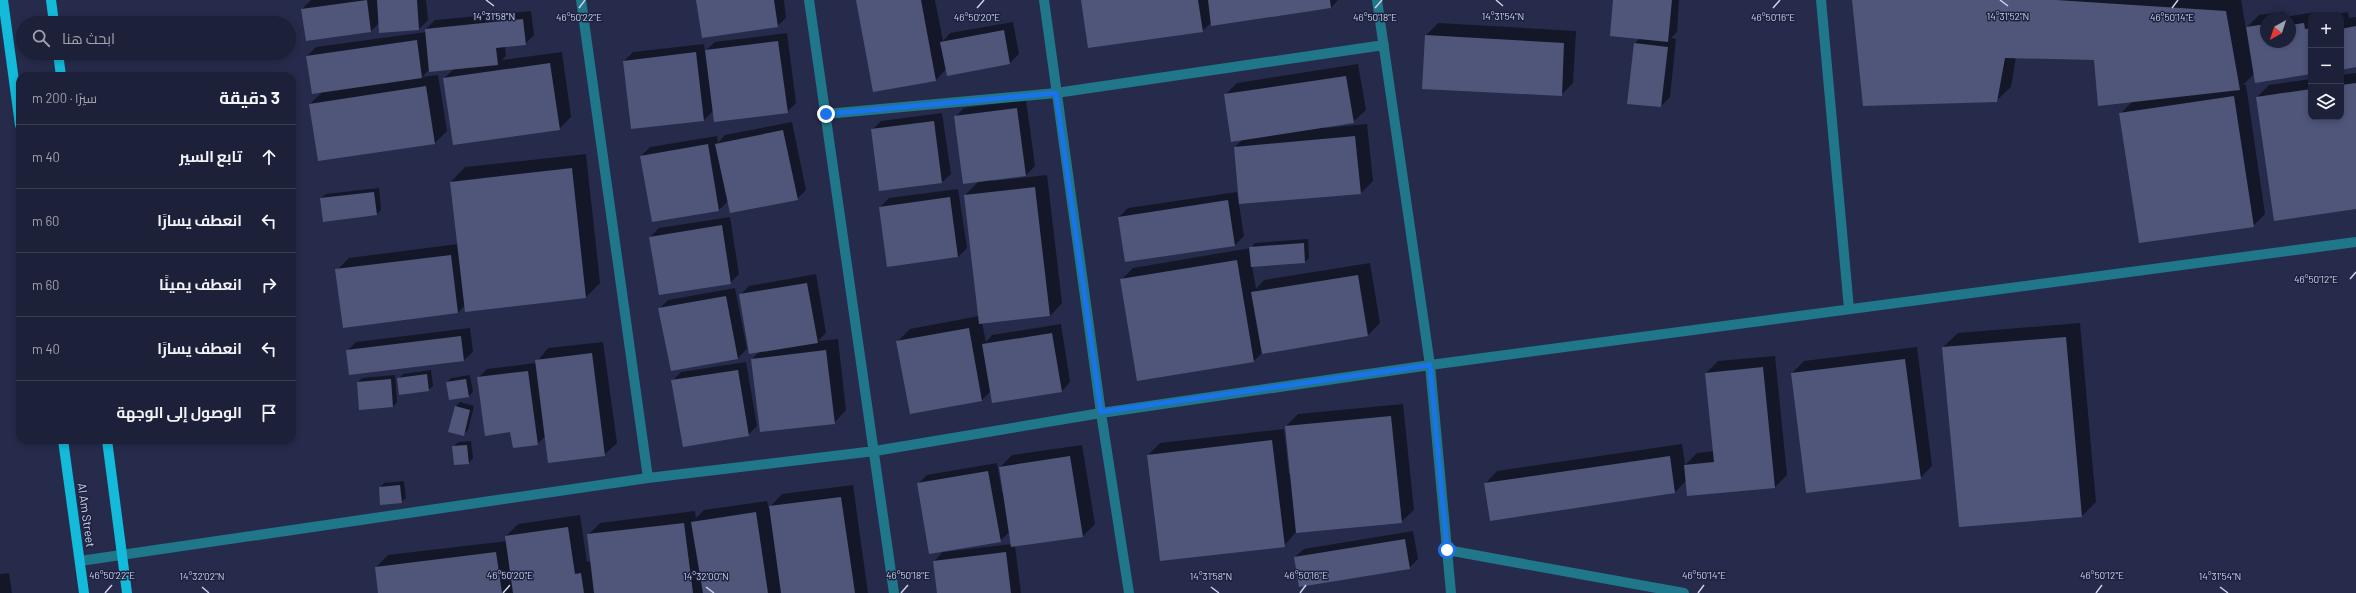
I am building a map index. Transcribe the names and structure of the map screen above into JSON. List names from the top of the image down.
{
  "streets": {
    "main road": ["Al Am Street"]
  },
  "north": "bottom left",
  "page": {
    "map_buttons": ["+", "−"],
    "search": "ابحث هنا",
    "heading": ["3 دقيقة", "سيرًا · 200 m"],
    "list": [
      ["تابع السير", "40 m"],
      ["انعطف يسارًا", "60 m"],
      ["انعطف يمينًا", "60 m"],
      ["انعطف يسارًا", "40 m"],
      "الوصول إلى الوجهة"
    ]
  },
  "coordinates": [
    "14°31'54\"N",
    "14°31'52\"N",
    "14°31'58\"N",
    "46°50'22\"E",
    "46°50'20\"E",
    "46°50'18\"E",
    "46°50'16\"E",
    "46°50'14\"E",
    "46°50'12\"E",
    "14°32'02\"N",
    "14°32'00\"N"
  ]
}
